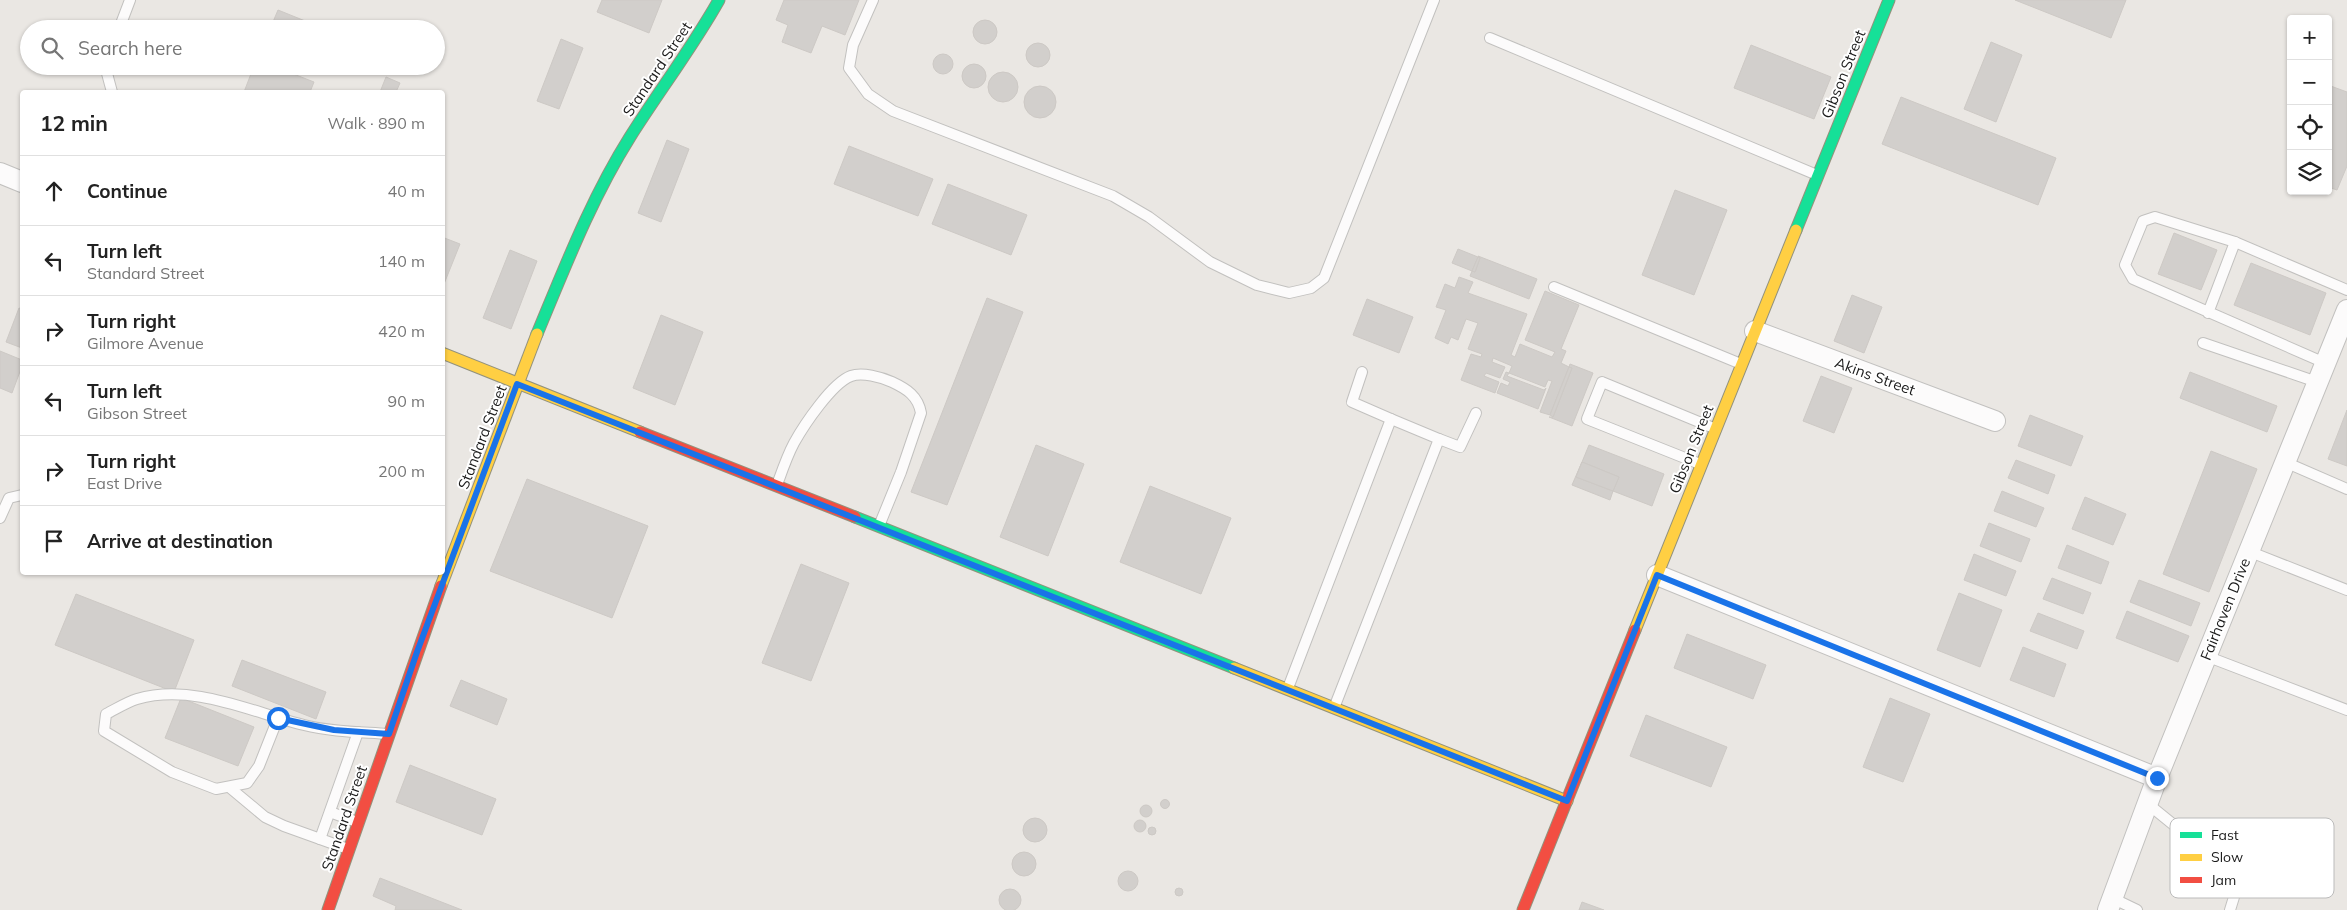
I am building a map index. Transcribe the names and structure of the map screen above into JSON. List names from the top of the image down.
{
  "streets": {
    "street": [
      "Standard Street",
      "Gibson Street",
      "Akins Street",
      "Fairhaven Drive"
    ]
  },
  "crossings": [
    ["Gibson Street", "Akins Street"]
  ],
  "legend": ["Fast", "Slow", "Jam"],
  "page": {
    "map_buttons": ["+", "−"],
    "search": "Search here",
    "heading": ["12 min", "Walk · 890 m"],
    "list": [
      ["Continue", "40 m"],
      ["Turn left", "Standard Street", "140 m"],
      ["Turn right", "Gilmore Avenue", "420 m"],
      ["Turn left", "Gibson Street", "90 m"],
      ["Turn right", "East Drive", "200 m"],
      "Arrive at destination"
    ]
  }
}
